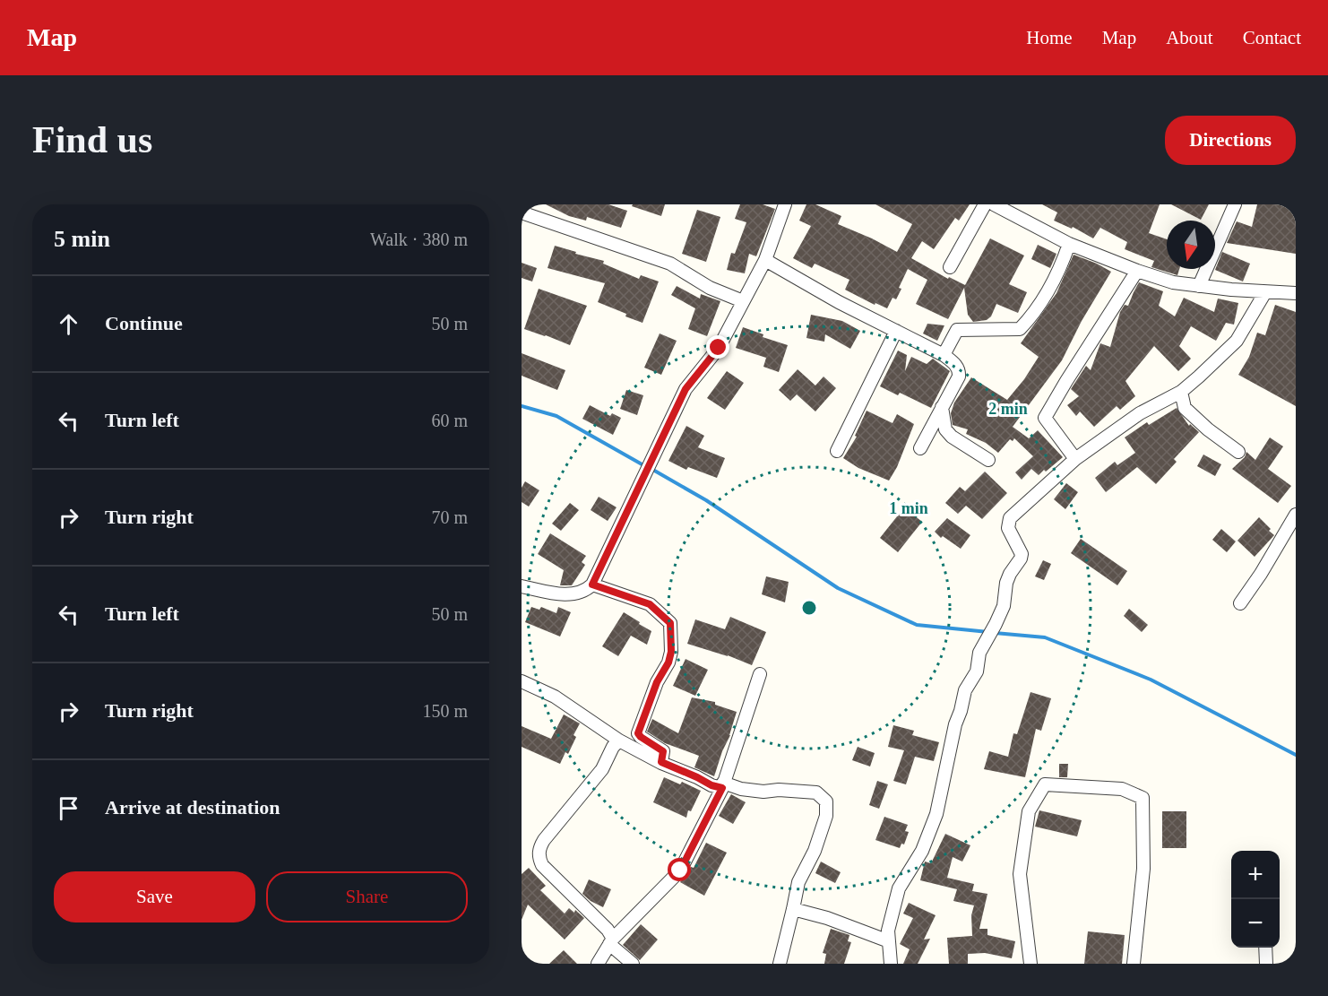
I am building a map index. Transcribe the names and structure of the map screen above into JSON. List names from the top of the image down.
{
  "north": "bottom",
  "page": {
    "header": "Map",
    "nav": [
      "Home",
      "Map",
      "About",
      "Contact"
    ],
    "buttons": [
      "Directions",
      ["Save", "Share"]
    ],
    "title": "Find us",
    "heading": ["5 min", "Walk · 380 m"],
    "list": [
      ["Continue", "50 m"],
      ["Turn left", "60 m"],
      ["Turn right", "70 m"],
      ["Turn left", "50 m"],
      ["Turn right", "150 m"],
      "Arrive at destination"
    ],
    "map_buttons": ["+", "−"]
  },
  "rings": ["2 min", "1 min"]
}
